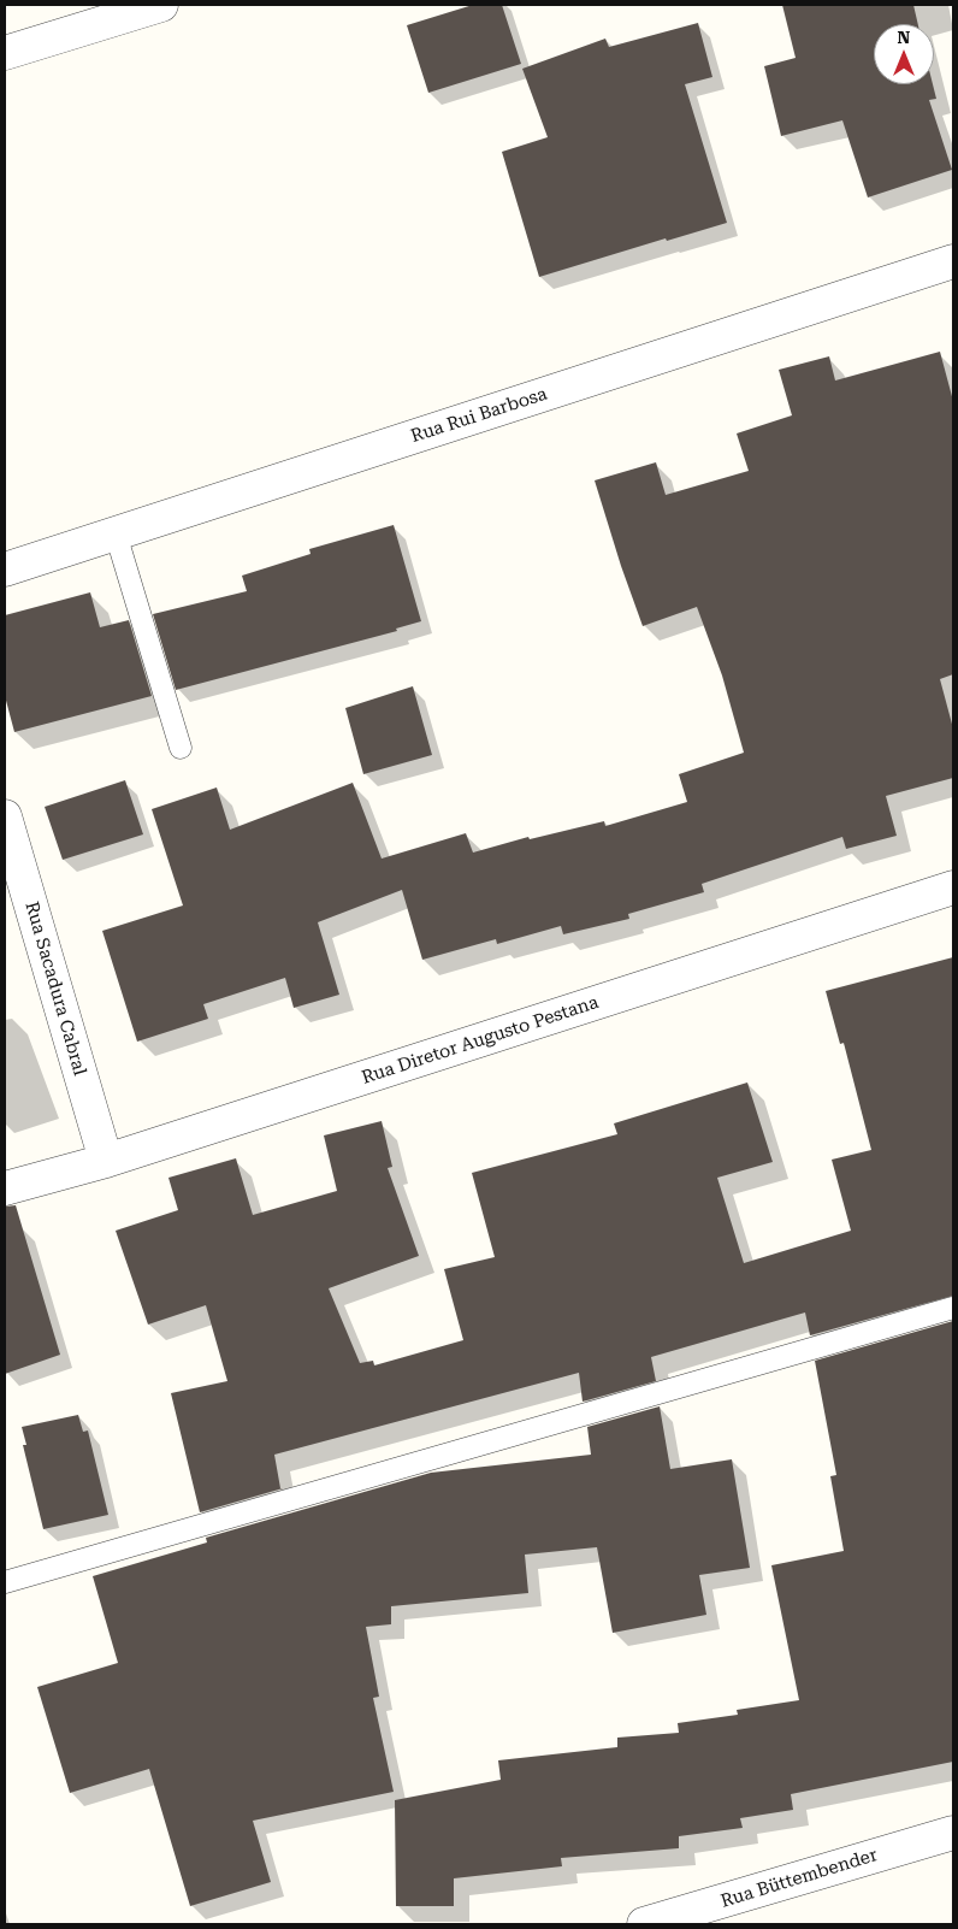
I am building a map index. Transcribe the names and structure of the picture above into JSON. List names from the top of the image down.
{
  "streets": {
    "street": [
      "Rua Rui Barbosa",
      "Rua Sacadura Cabral",
      "Rua Diretor Augusto Pestana",
      "Rua Büttembender"
    ]
  },
  "crossings": [
    ["Rua Sacadura Cabral", "Rua Diretor Augusto Pestana"]
  ],
  "north": "top"
}
